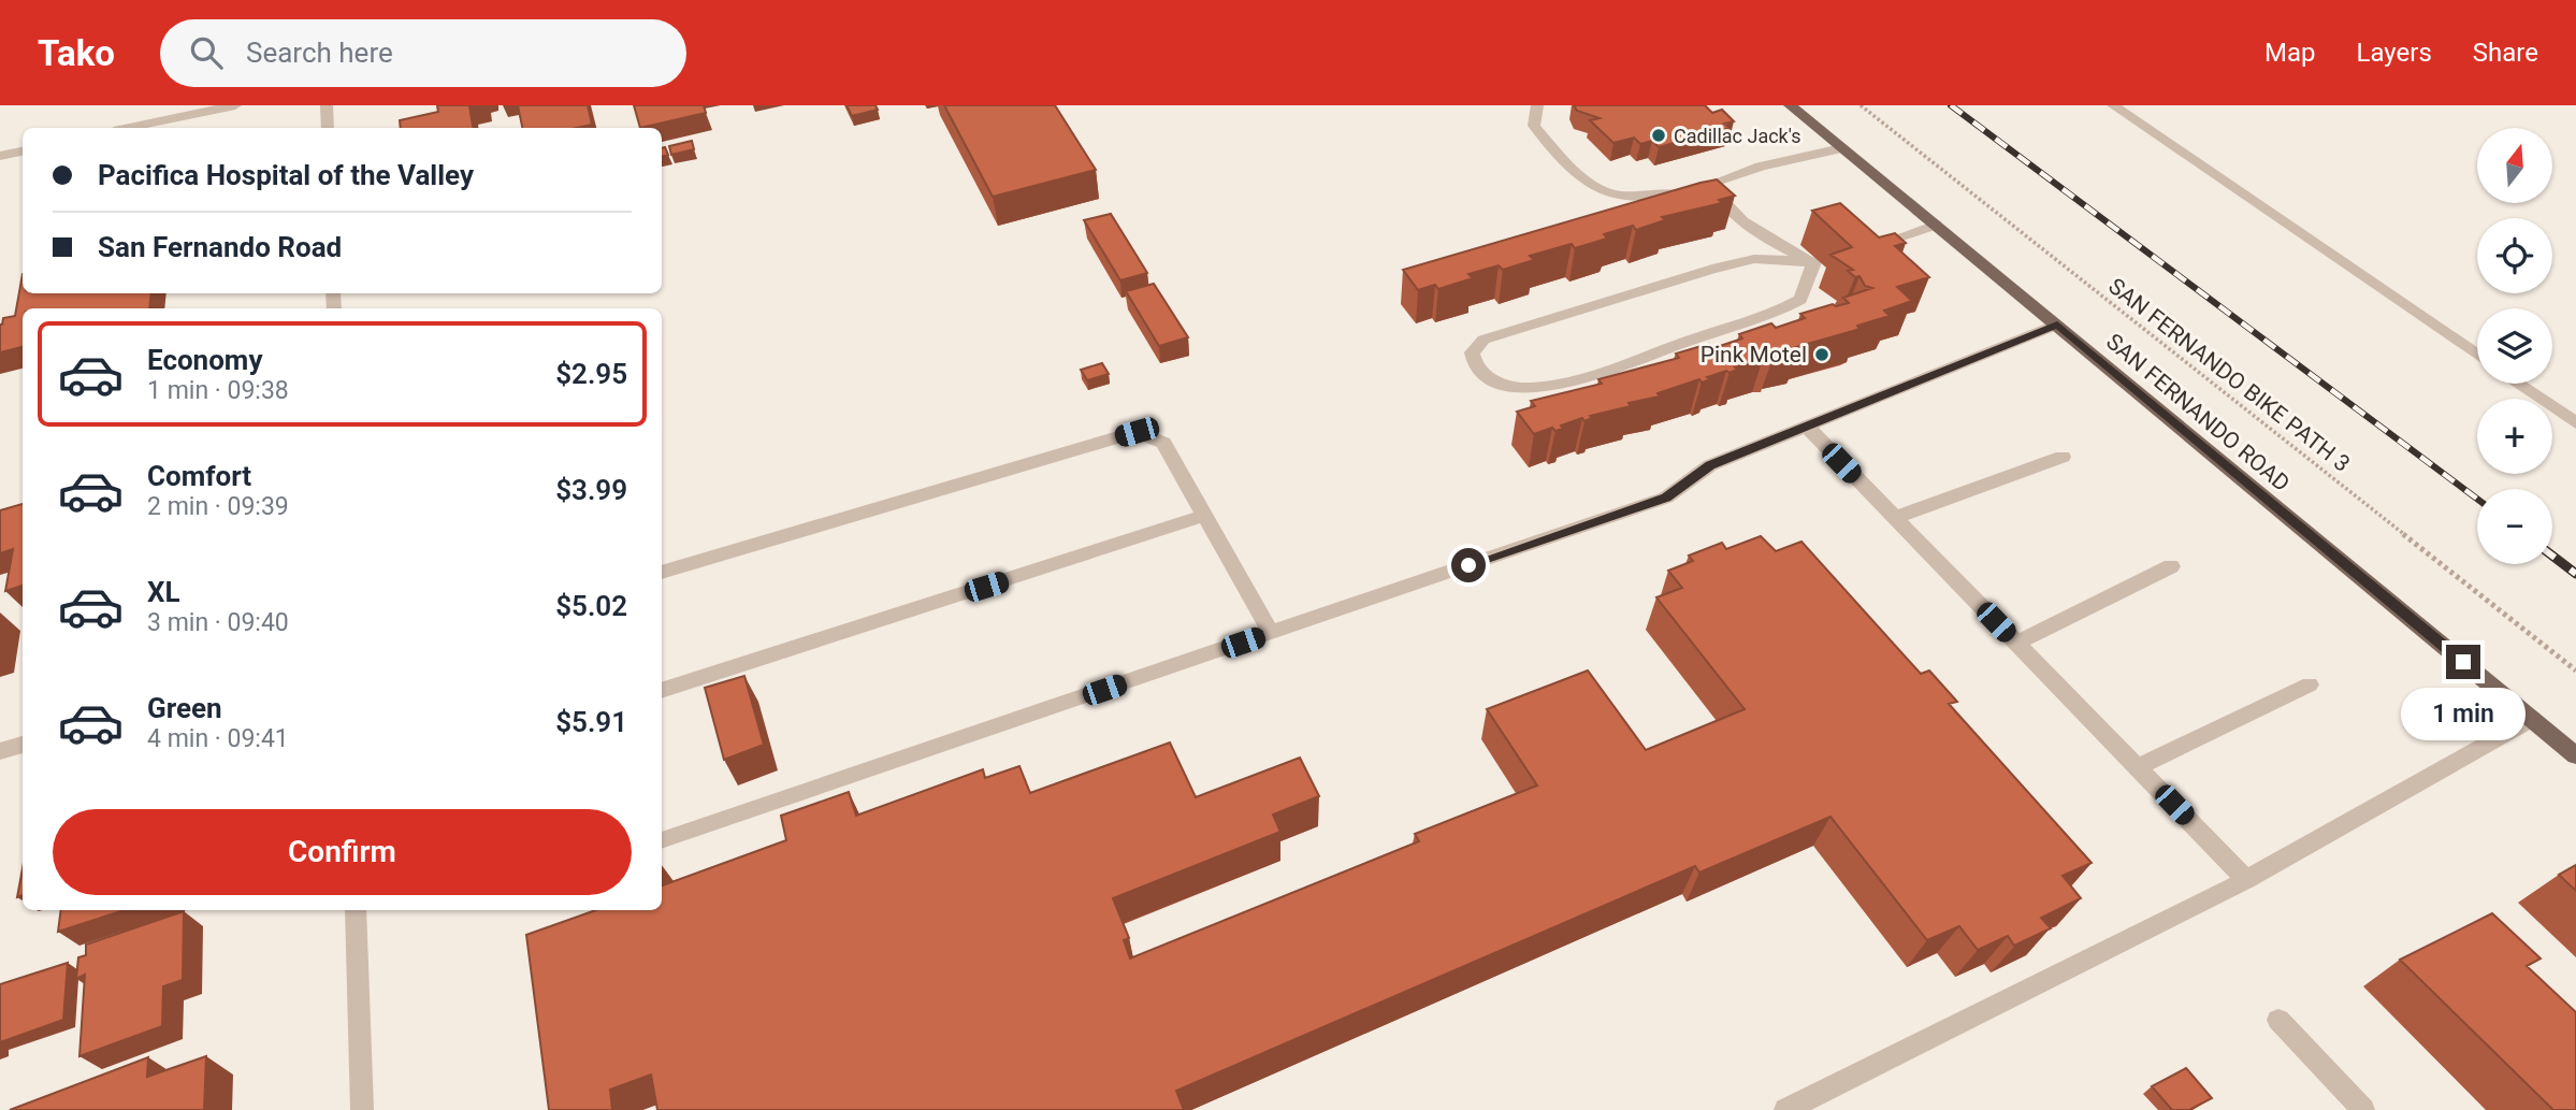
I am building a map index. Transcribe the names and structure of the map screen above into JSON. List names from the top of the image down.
{
  "streets": {
    "main road": ["SAN FERNANDO ROAD"],
    "path": ["SAN FERNANDO BIKE PATH 3"]
  },
  "places": ["Cadillac Jack's", "Pink Motel"],
  "north": "top",
  "page": {
    "header": "Tako",
    "search": "Search here",
    "nav": ["Map", "Layers", "Share"],
    "map_buttons": ["+", "−"],
    "banner": ["Pacifica Hospital of the Valley", "San Fernando Road"],
    "list": [
      {
        "name": "Economy",
        "note": "1 min · 09:38",
        "value": "$2.95"
      },
      {
        "name": "Comfort",
        "note": "2 min · 09:39",
        "value": "$3.99"
      },
      {
        "name": "XL",
        "note": "3 min · 09:40",
        "value": "$5.02"
      },
      {
        "name": "Green",
        "note": "4 min · 09:41",
        "value": "$5.91"
      }
    ],
    "bubble": "1 min",
    "buttons": "Confirm"
  }
}
